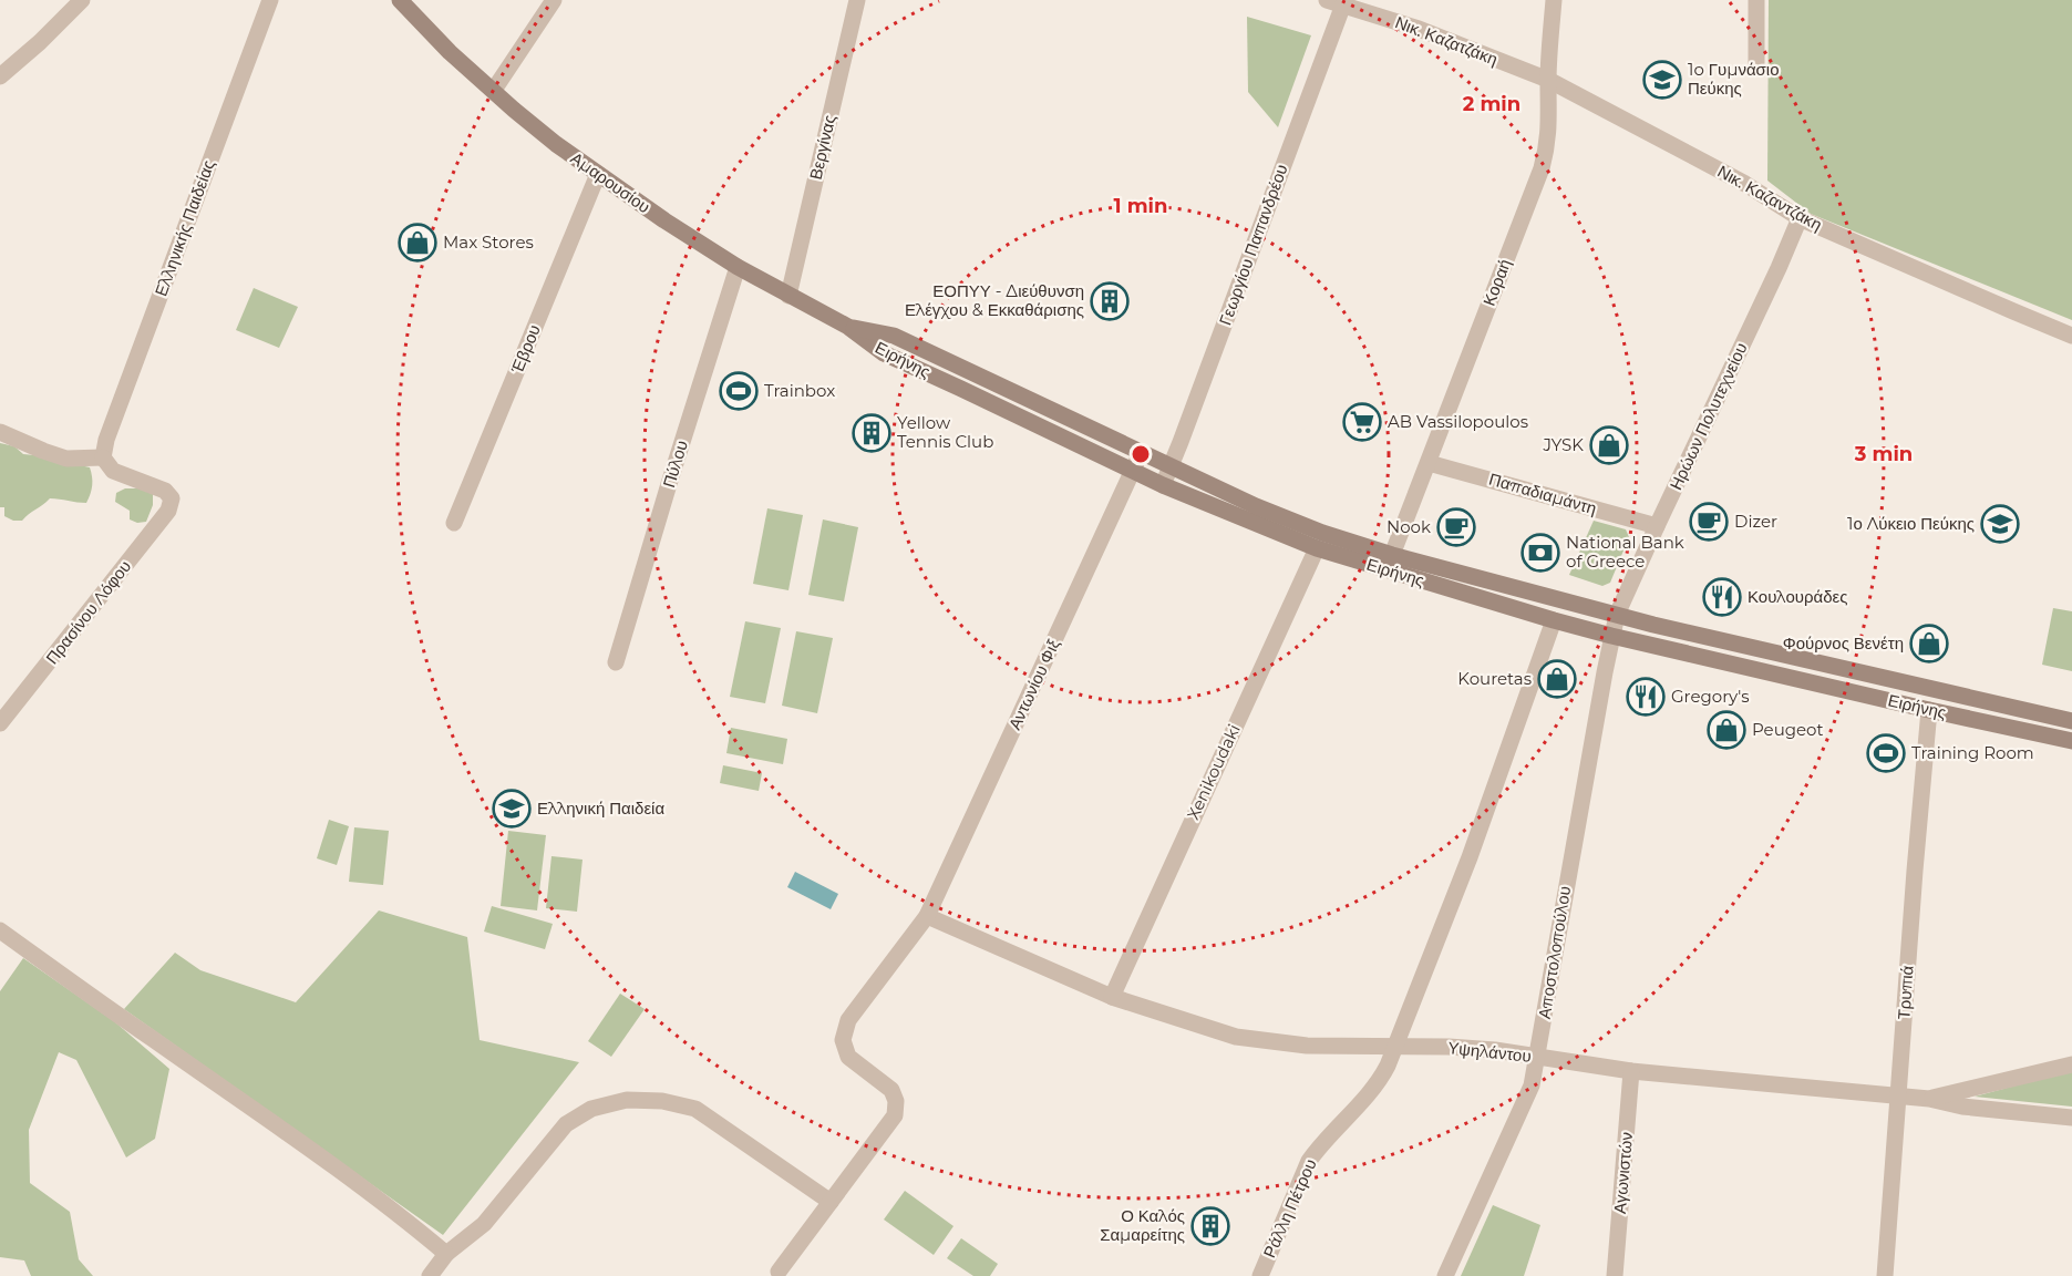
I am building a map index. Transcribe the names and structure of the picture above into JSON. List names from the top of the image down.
{
  "streets": {
    "main road": ["Αμαρουσίου", "Ειρήνης"],
    "street": [
      "Νικ. Καζατζάκη",
      "Βεργίνας",
      "Νικ. Καζαντζάκη",
      "Ελληνικής Παιδείας",
      "Γεωργίου Παπανδρέου",
      "Κοραή",
      "Έβρου",
      "Ηρώων Πολυτεχνείου",
      "Πύλου",
      "Παπαδιαμάντη",
      "Πρασίνου Λόφου",
      "Αντωνίου Φιξ",
      "Xenikoudaki",
      "Αποστολοπούλου",
      "Τρυπιά",
      "Υψηλάντου",
      "Αγωνιστών",
      "Ράλλη Πέτρου"
    ]
  },
  "crossings": [
    ["Νικ. Καζατζάκη", "Νικ. Καζαντζάκη"],
    ["Νικ. Καζατζάκη", "Γεωργίου Παπανδρέου"],
    ["Νικ. Καζατζάκη", "Κοραή"],
    ["Βεργίνας", "Αμαρουσίου"],
    ["Αμαρουσίου", "Έβρου"],
    ["Αμαρουσίου", "Ειρήνης"],
    ["Αμαρουσίου", "Πύλου"],
    ["Νικ. Καζαντζάκη", "Κοραή"],
    ["Νικ. Καζαντζάκη", "Ηρώων Πολυτεχνείου"],
    ["Ελληνικής Παιδείας", "Πρασίνου Λόφου"],
    ["Γεωργίου Παπανδρέου", "Ειρήνης"],
    ["Κοραή", "Ειρήνης"],
    ["Κοραή", "Παπαδιαμάντη"],
    ["Ειρήνης", "Ηρώων Πολυτεχνείου"],
    ["Ειρήνης", "Αντωνίου Φιξ"],
    ["Ειρήνης", "Xenikoudaki"],
    ["Ειρήνης", "Αποστολοπούλου"],
    ["Ειρήνης", "Τρυπιά"],
    ["Ειρήνης", "Ράλλη Πέτρου"],
    ["Ηρώων Πολυτεχνείου", "Παπαδιαμάντη"],
    ["Ηρώων Πολυτεχνείου", "Αποστολοπούλου"],
    ["Αντωνίου Φιξ", "Υψηλάντου"],
    ["Xenikoudaki", "Υψηλάντου"],
    ["Αποστολοπούλου", "Υψηλάντου"],
    ["Τρυπιά", "Υψηλάντου"],
    ["Υψηλάντου", "Αγωνιστών"],
    ["Υψηλάντου", "Ράλλη Πέτρου"]
  ],
  "places": {
    "school or university": ["1o Γυμνάσιο Πεύκης", "1ο Λύκειο Πεύκης", "Ελληνική Παιδεία"],
    "shop": [
      "Max Stores",
      "JYSK",
      "Φούρνος Βενέτη",
      "Kouretas",
      "Peugeot"
    ],
    "building": ["ΕΟΠΥΥ - Διεύθυνση Ελέγχου & Εκκαθάρισης", "Yellow Tennis Club", "Ο Καλός Σαμαρείτης"],
    "sports": ["Trainbox", "Training Room"],
    "supermarket": ["AB Vassilopoulos"],
    "cafe": ["Dizer", "Nook"],
    "bank": ["National Bank of Greece"],
    "restaurant": ["Κουλουράδες", "Gregory's"]
  },
  "rings": ["2 min", "1 min", "3 min"]
}
